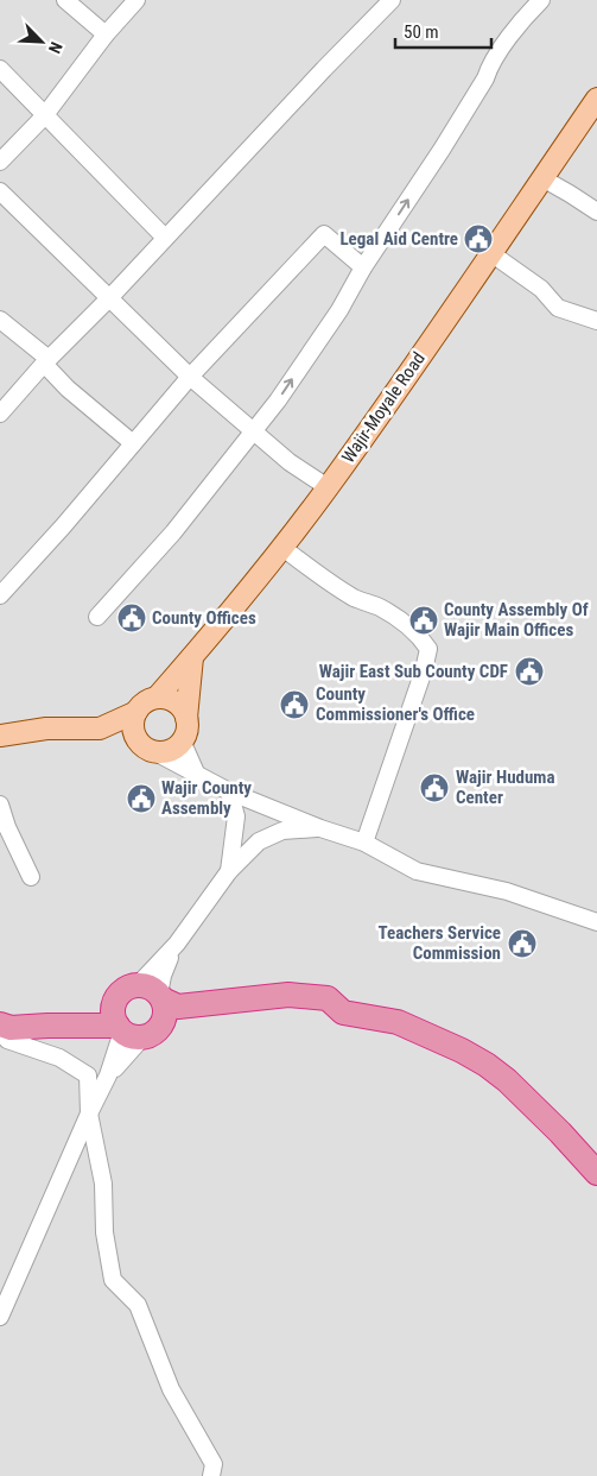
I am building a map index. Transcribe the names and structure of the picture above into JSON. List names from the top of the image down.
{
  "streets": {
    "main road": ["Wajir-Moyale Road"]
  },
  "places": {
    "public building": [
      "Legal Aid Centre",
      "County Offices",
      "County Assembly Of Wajir Main Offices",
      "Wajir East Sub County CDF",
      "County Commissioner's Office",
      "Wajir Huduma Center",
      "Wajir County Assembly",
      "Teachers Service Commission"
    ]
  },
  "scale_bar": "50 m",
  "north": "bottom right"
}
